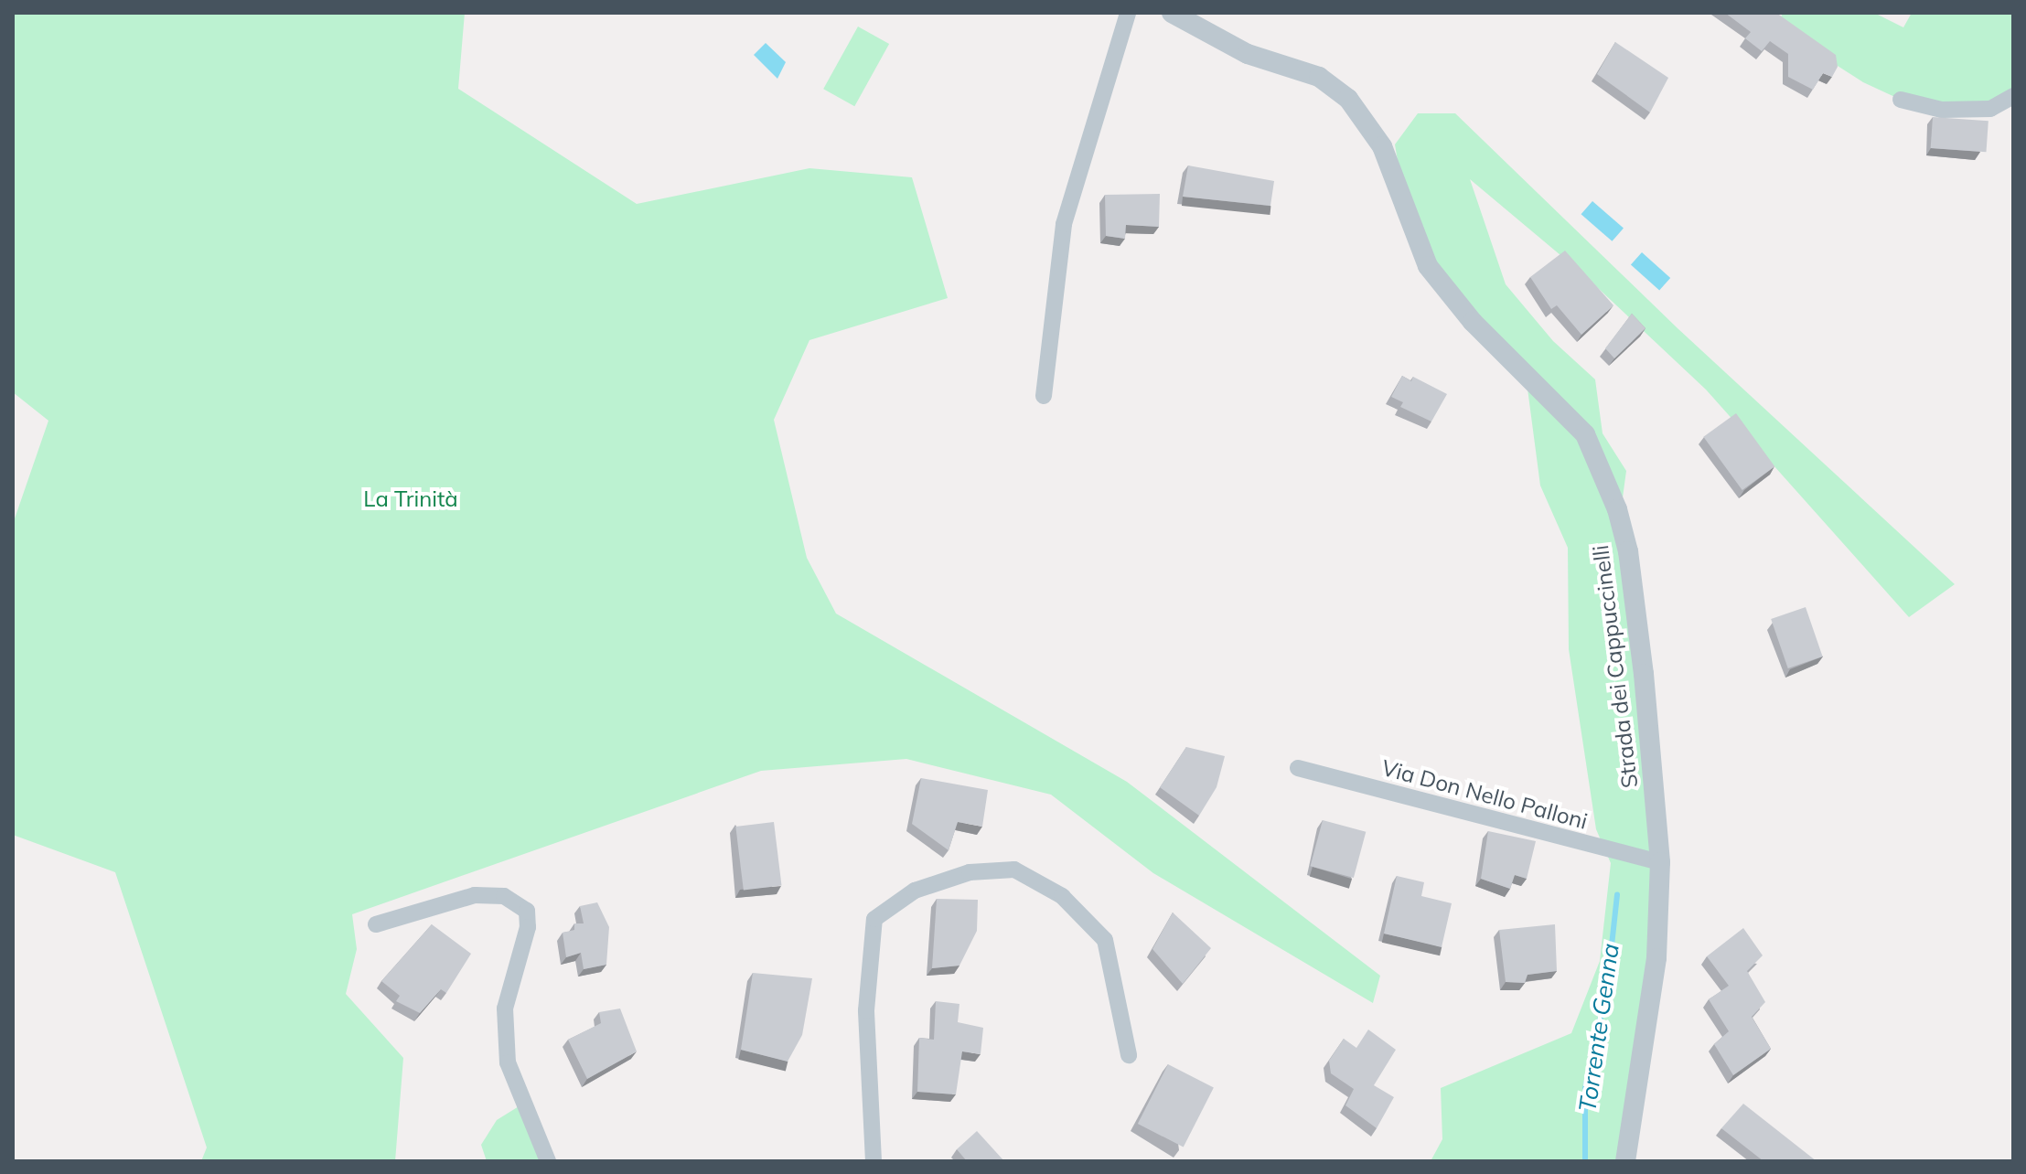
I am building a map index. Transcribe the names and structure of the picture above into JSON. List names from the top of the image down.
{
  "streets": {
    "street": ["Strada dei Cappuccinelli", "Via Don Nello Palloni"]
  },
  "crossings": [
    ["Strada dei Cappuccinelli", "Via Don Nello Palloni"]
  ],
  "water": ["Torrente Genna"],
  "parks": ["La Trinità"]
}
